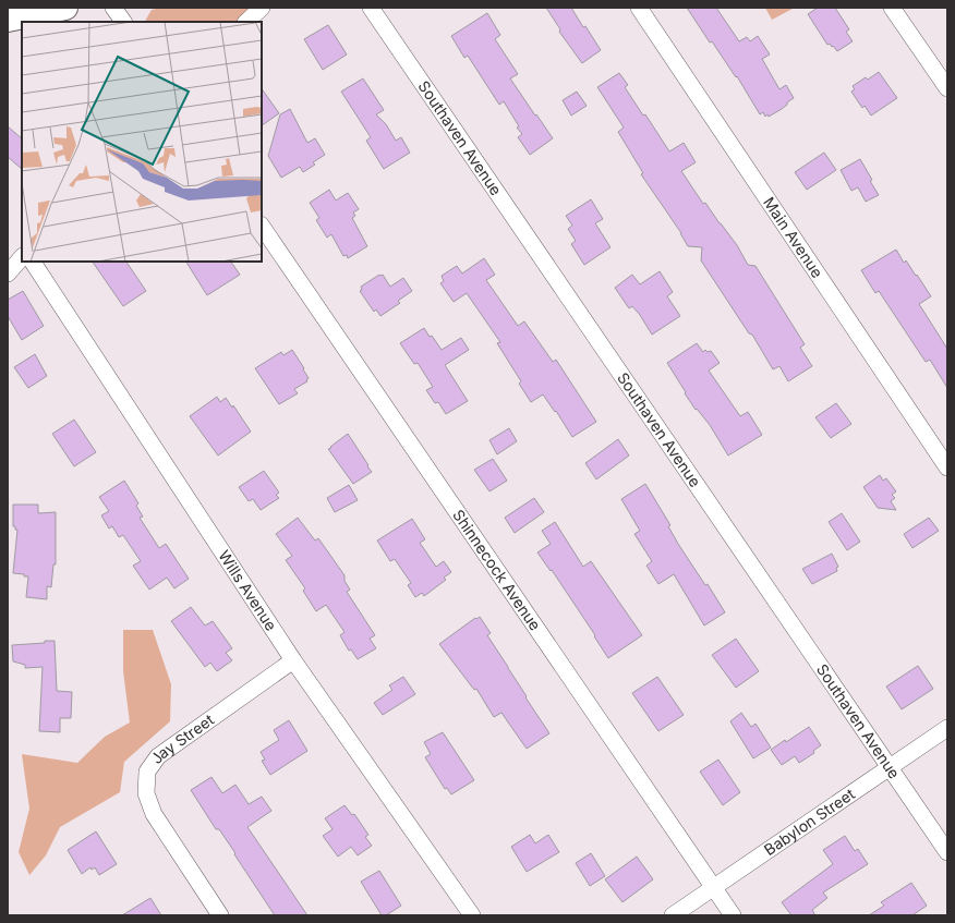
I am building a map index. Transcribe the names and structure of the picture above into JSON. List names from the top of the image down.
{
  "streets": {
    "street": [
      "Southaven Avenue",
      "Main Avenue",
      "Shinnecock Avenue",
      "Wills Avenue",
      "Jay Street",
      "Babylon Street"
    ]
  },
  "crossings": [
    ["Southaven Avenue", "Babylon Street"],
    ["Shinnecock Avenue", "Babylon Street"],
    ["Wills Avenue", "Jay Street"]
  ]
}
